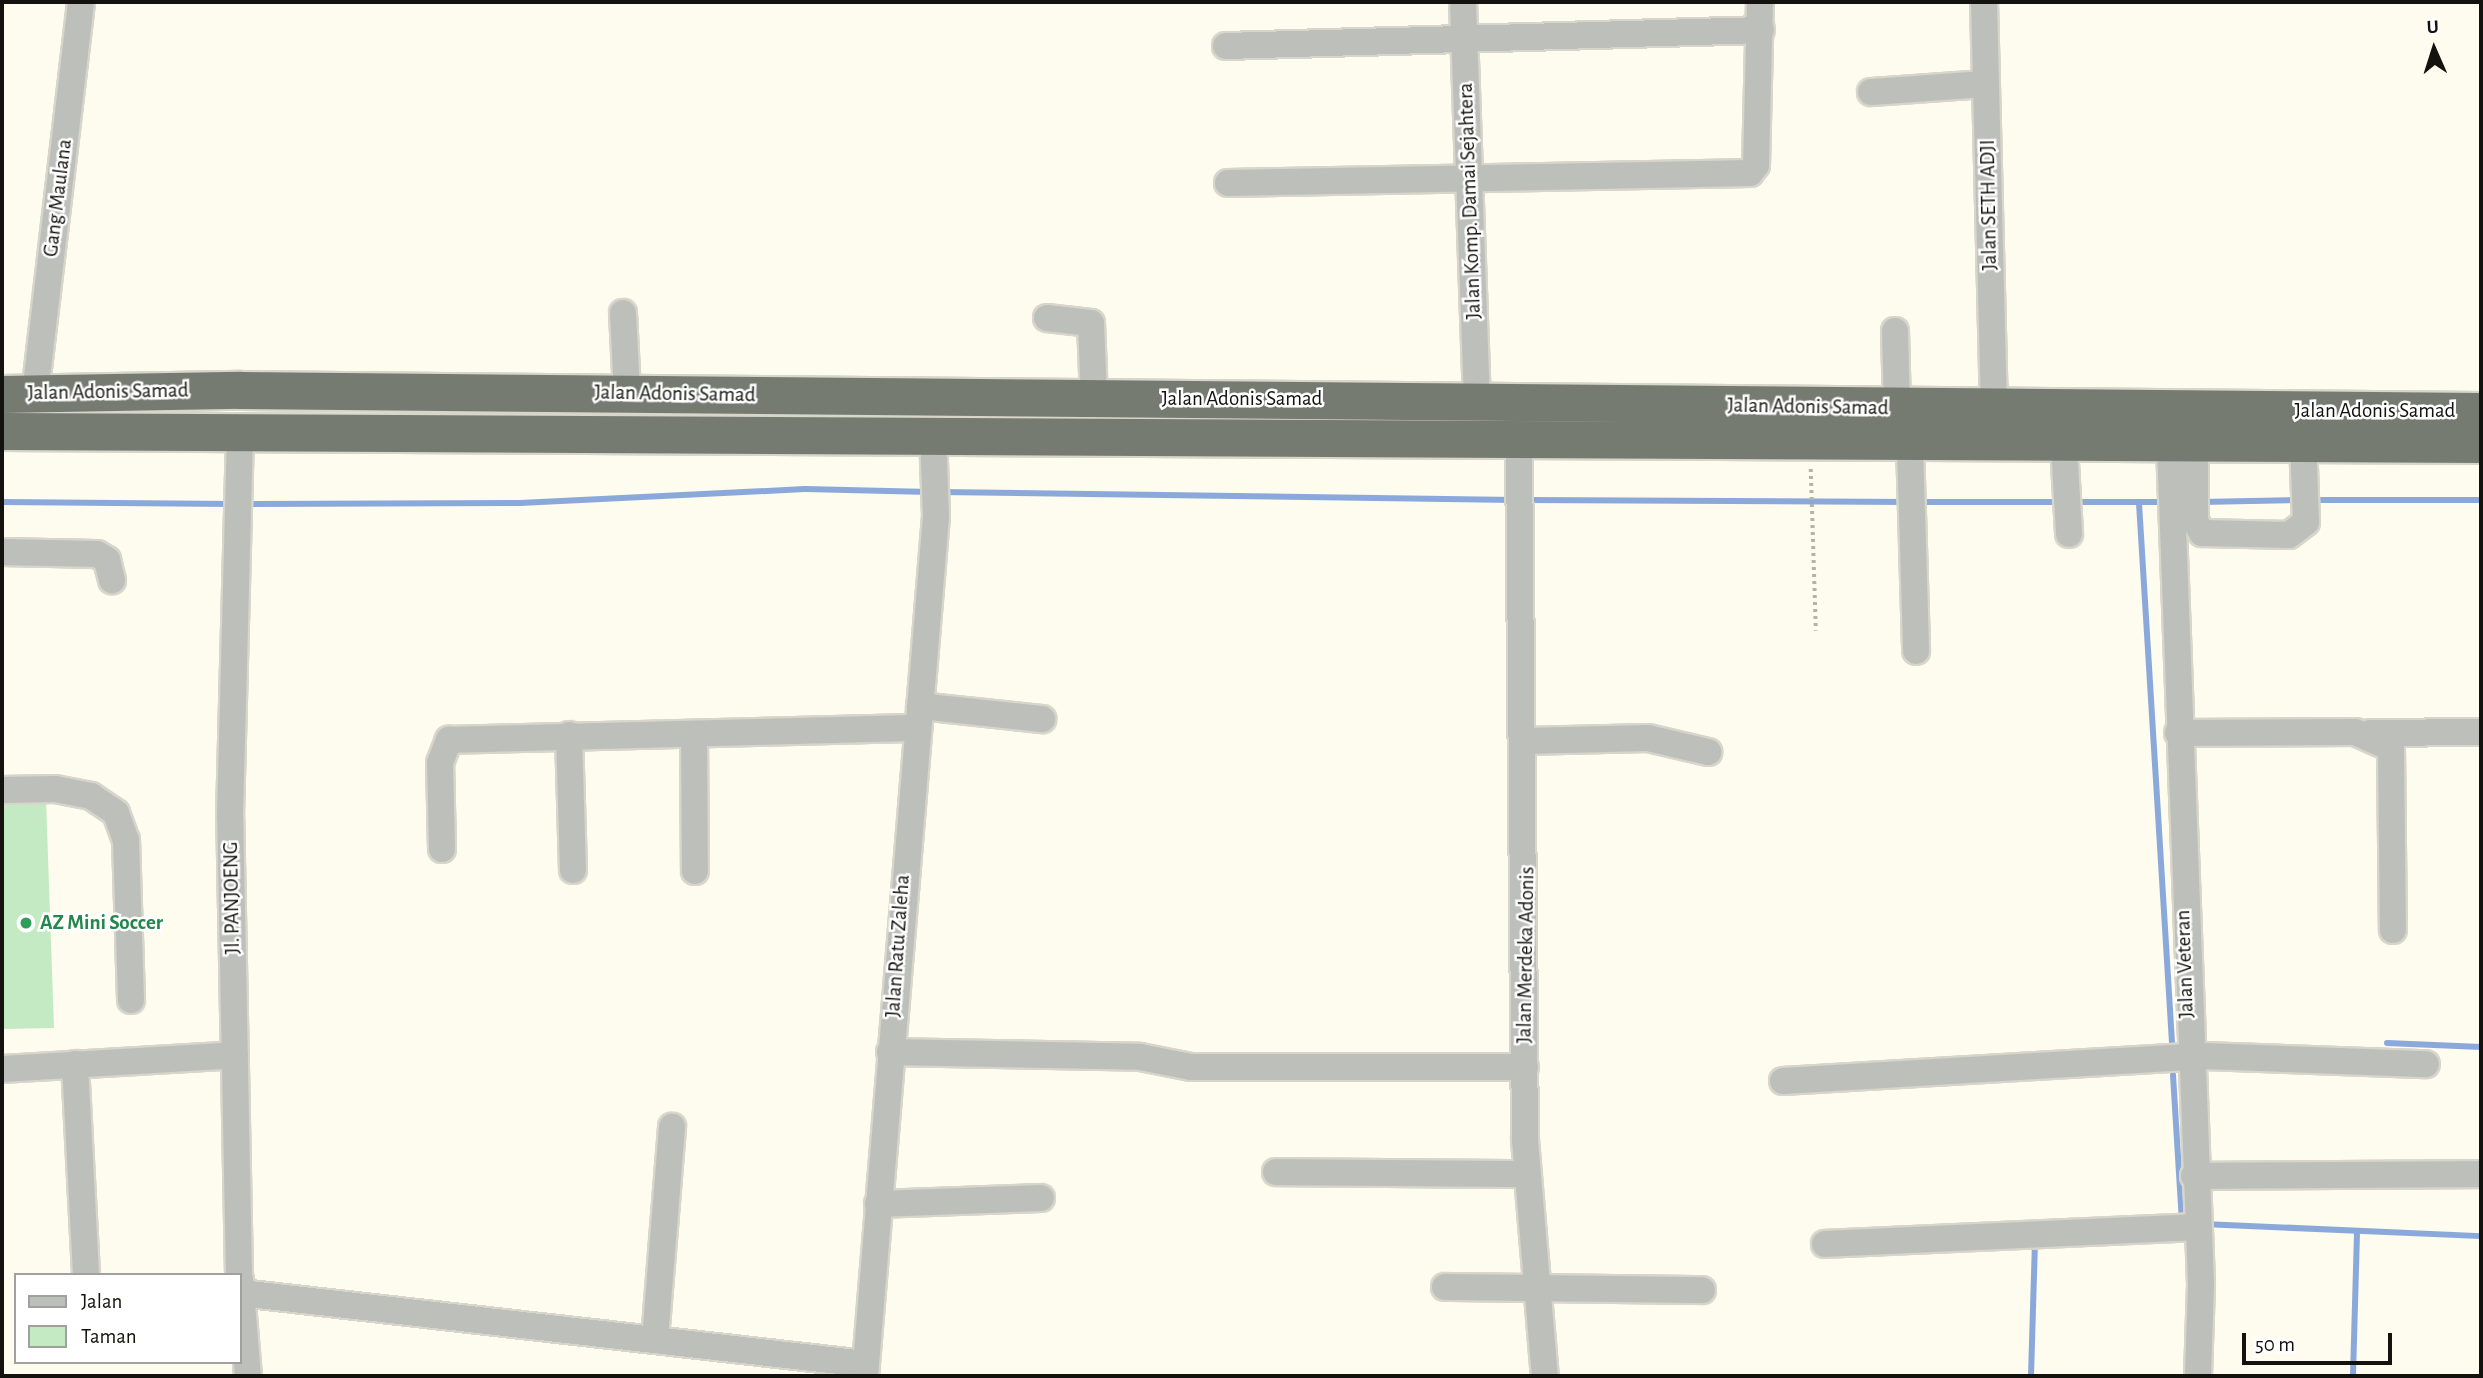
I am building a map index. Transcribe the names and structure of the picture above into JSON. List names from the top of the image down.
{
  "streets": {
    "highway": ["Jalan Adonis Samad"],
    "street": [
      "Gang Maulana",
      "Jalan Komp. Damai Sejahtera",
      "Jalan SETH ADJI",
      "Jl. PANJOENG",
      "Jalan Ratu Zaleha",
      "Jalan Merdeka Adonis",
      "Jalan Veteran"
    ]
  },
  "crossings": [
    ["Gang Maulana", "Jalan Adonis Samad"],
    ["Jalan Komp. Damai Sejahtera", "Jalan Adonis Samad"],
    ["Jalan SETH ADJI", "Jalan Adonis Samad"]
  ],
  "places": ["AZ Mini Soccer"],
  "legend": ["Jalan", "Taman"],
  "scale_bar": "50 m",
  "north": "top"
}
